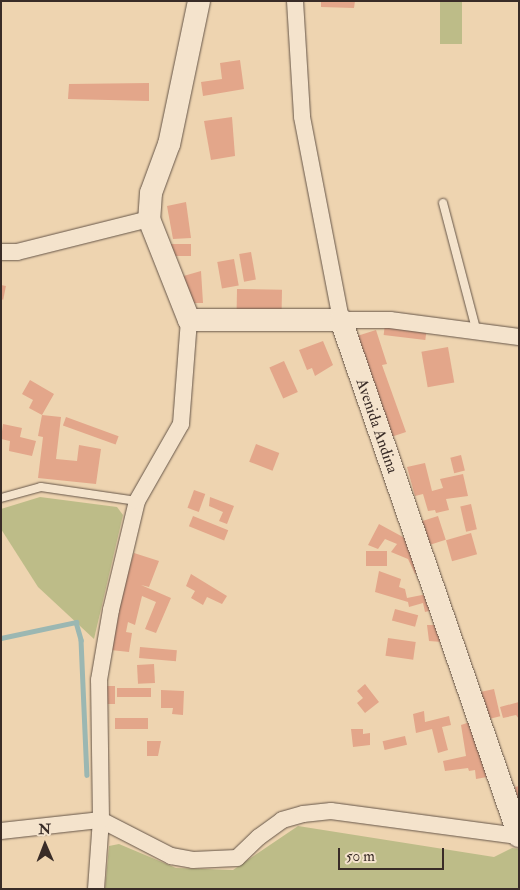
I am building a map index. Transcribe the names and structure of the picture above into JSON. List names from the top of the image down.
{
  "streets": {
    "street": ["Avenida Andina"]
  },
  "scale_bar": "50 m",
  "north": "top"
}
